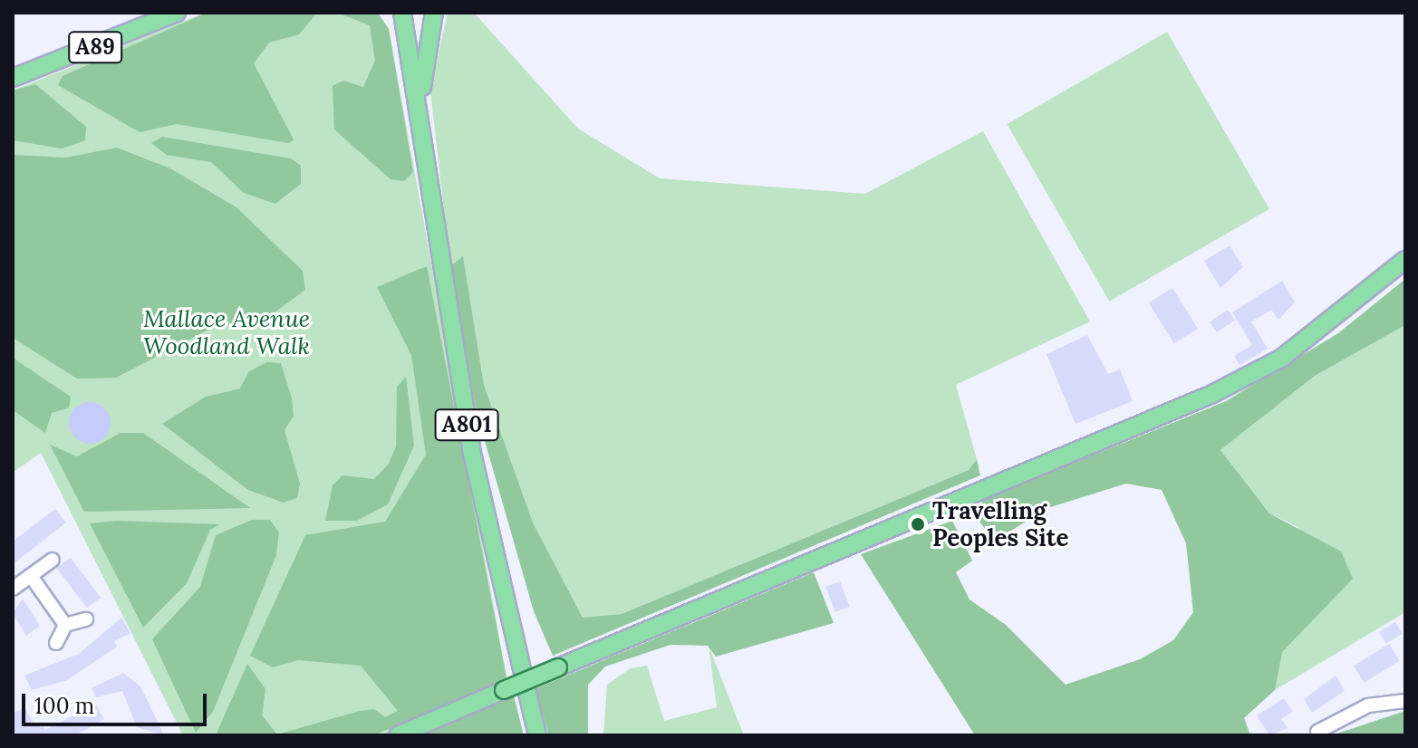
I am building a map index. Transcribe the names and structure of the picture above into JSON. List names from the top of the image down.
{
  "streets": {
    "main road": ["A89", "A801"]
  },
  "parks": ["Mallace Avenue Woodland Walk"],
  "places": ["Travelling Peoples Site"],
  "scale_bar": "100 m"
}
